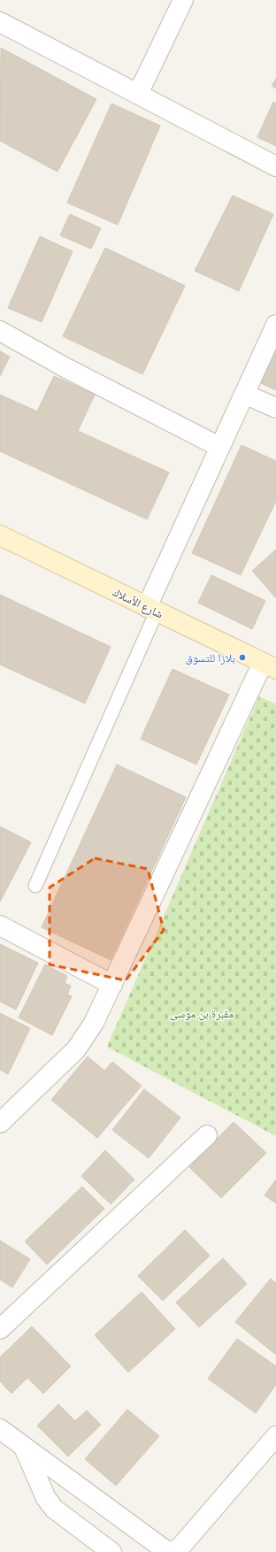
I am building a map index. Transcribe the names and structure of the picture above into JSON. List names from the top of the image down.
{
  "streets": {
    "street": ["شارع الأسلاك"]
  },
  "parks": ["مقبرة بن موسى"],
  "places": ["بلازا للتسوق"]
}
